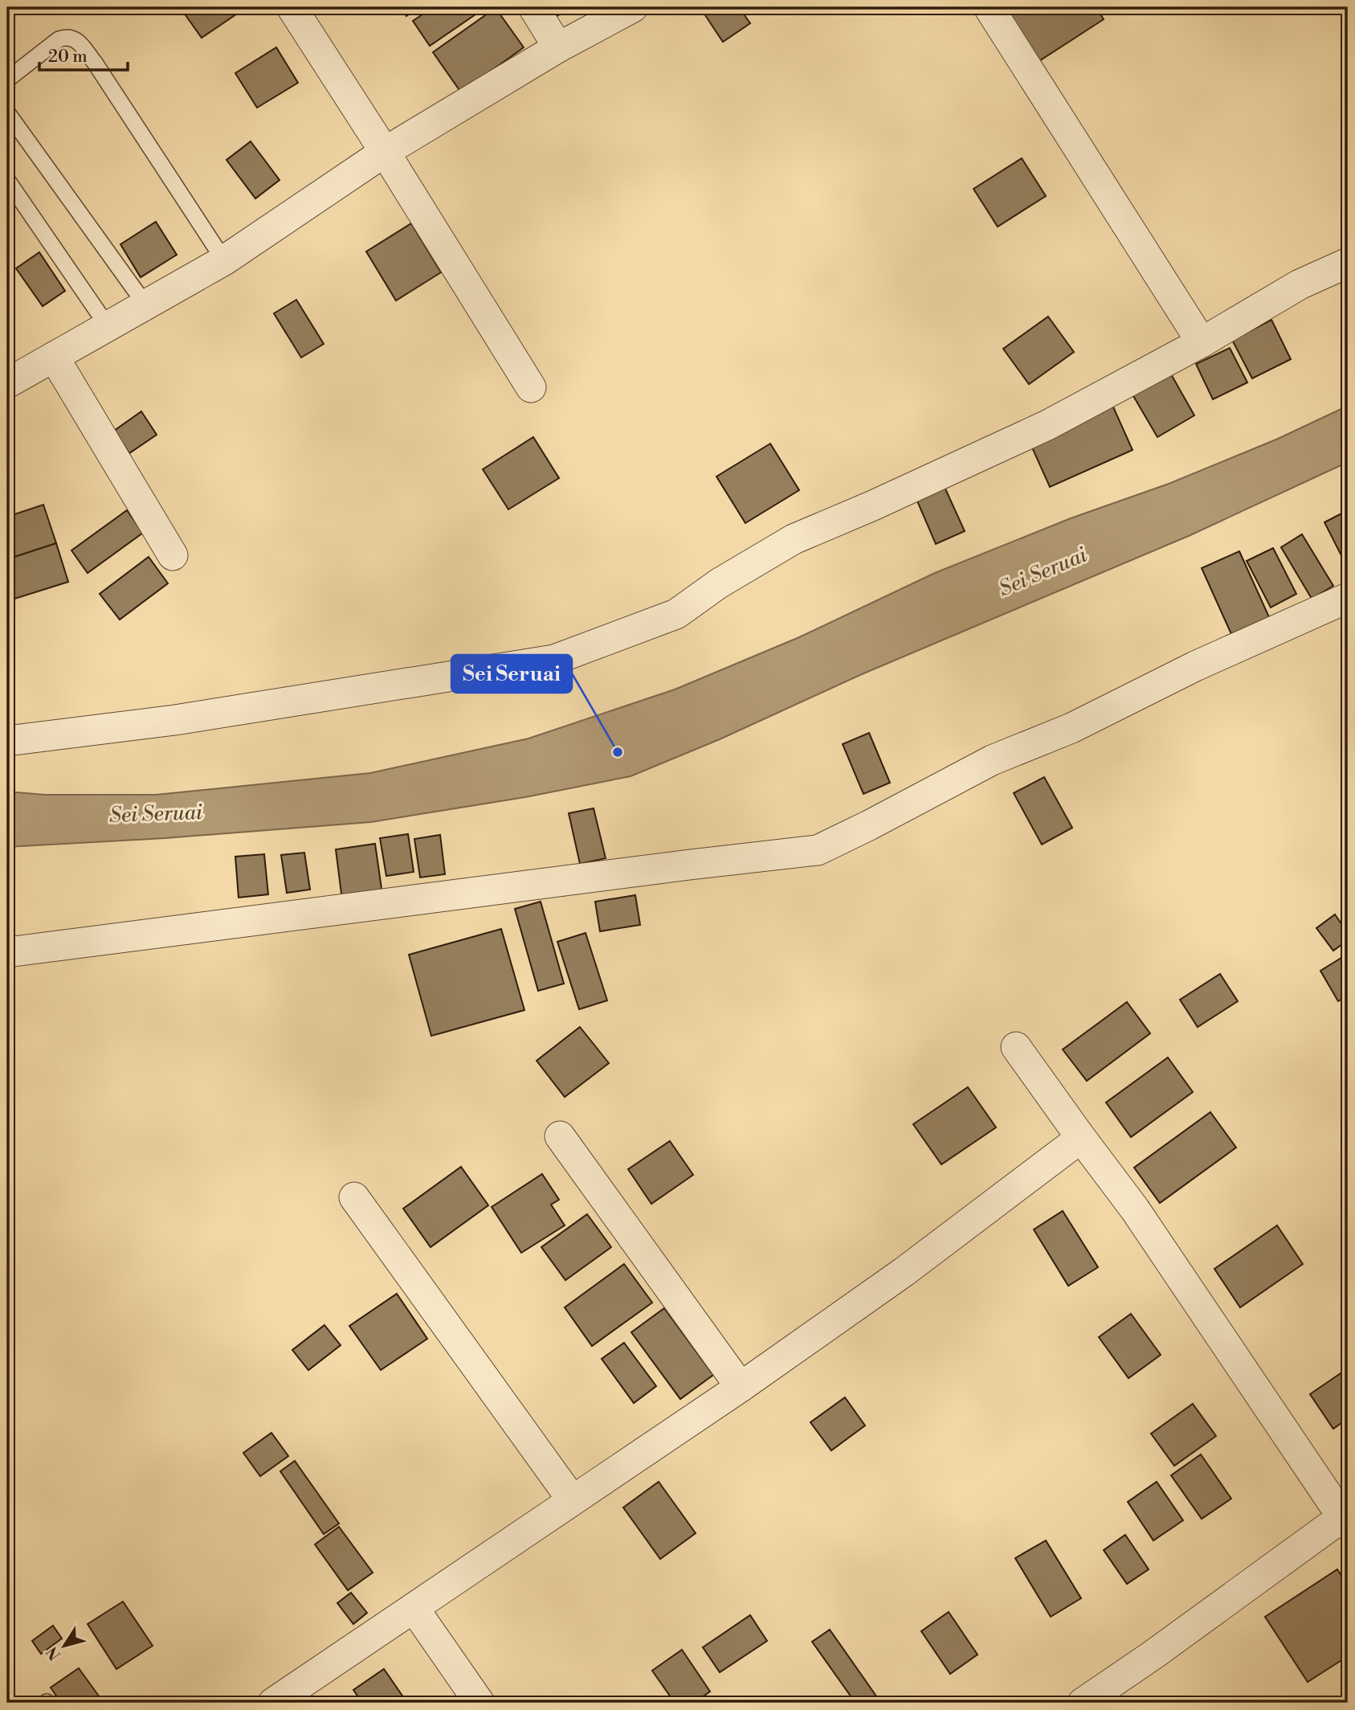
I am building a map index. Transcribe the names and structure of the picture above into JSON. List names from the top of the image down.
{
  "water": ["Sei Seruai"],
  "places": ["Sei Seruai"],
  "scale_bar": "20 m",
  "north": "bottom left"
}
